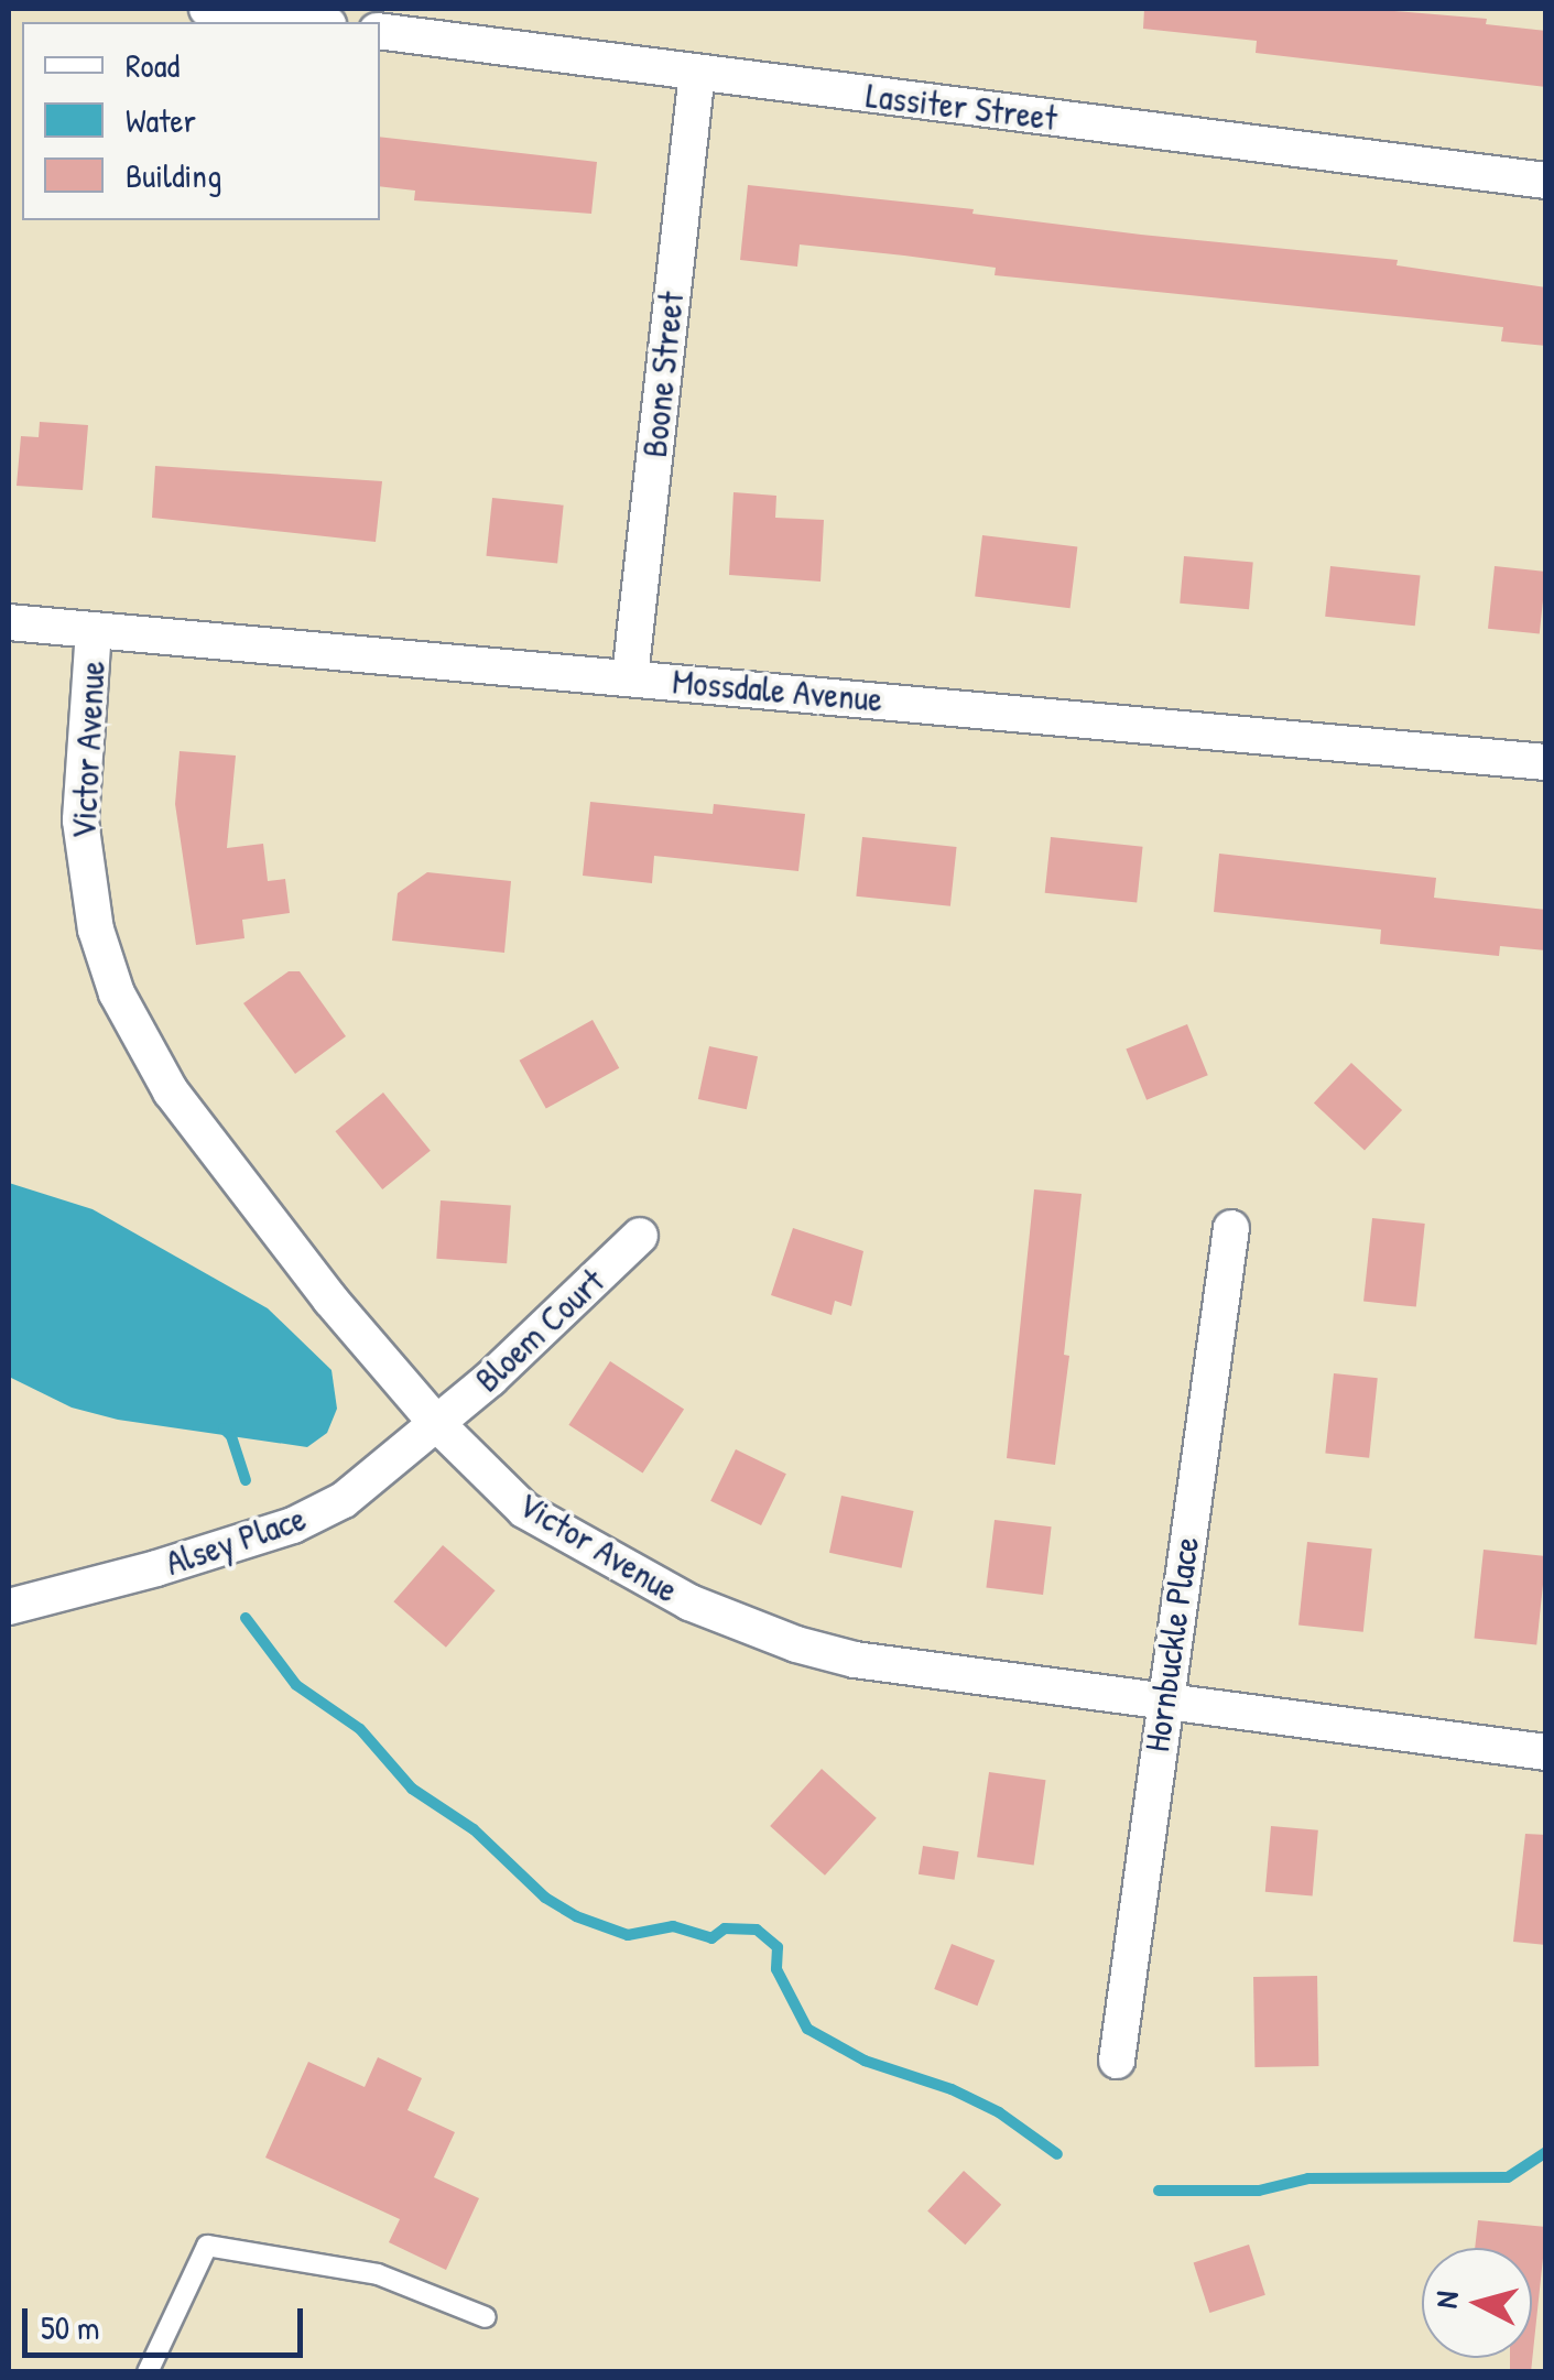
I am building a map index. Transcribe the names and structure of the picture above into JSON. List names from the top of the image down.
{
  "streets": {
    "street": [
      "Lassiter Street",
      "Boone Street",
      "Mossdale Avenue",
      "Victor Avenue",
      "Bloem Court",
      "Alsey Place",
      "Hornbuckle Place"
    ]
  },
  "crossings": [
    ["Lassiter Street", "Boone Street"],
    ["Boone Street", "Mossdale Avenue"],
    ["Mossdale Avenue", "Victor Avenue"],
    ["Victor Avenue", "Bloem Court"],
    ["Victor Avenue", "Alsey Place"],
    ["Victor Avenue", "Hornbuckle Place"],
    ["Bloem Court", "Alsey Place"]
  ],
  "legend": ["Road", "Water", "Building"],
  "scale_bar": "50 m",
  "north": "left"
}
